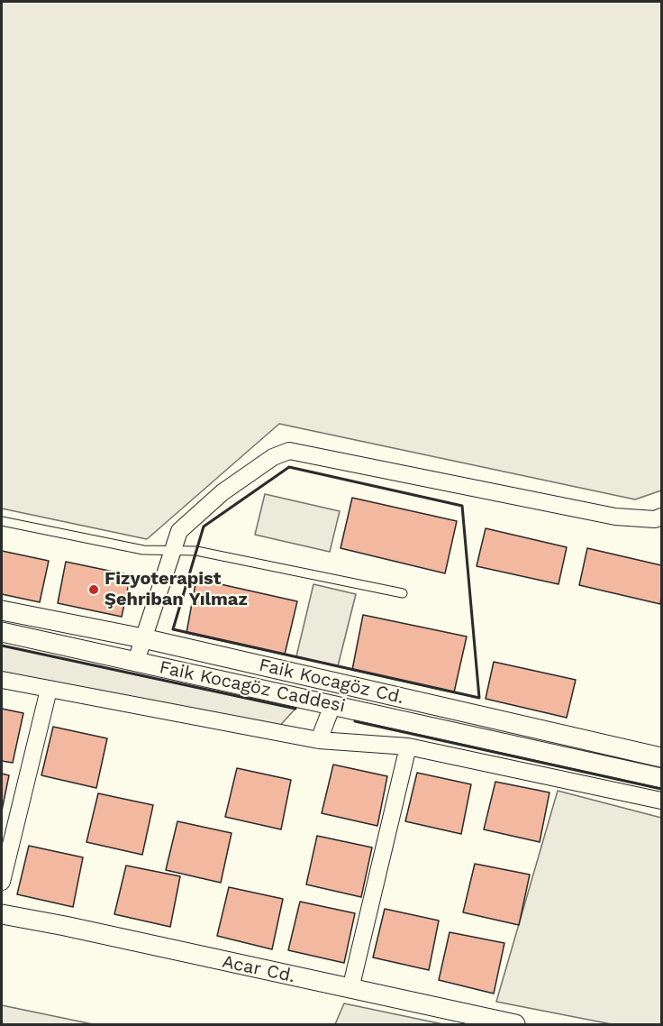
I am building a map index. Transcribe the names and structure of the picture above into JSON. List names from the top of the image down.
{
  "streets": {
    "street": ["Faik Kocagöz Cd.", "Faik Kocagöz Caddesi", "Acar Cd."]
  },
  "places": ["Fizyoterapist Şehriban Yılmaz"]
}
